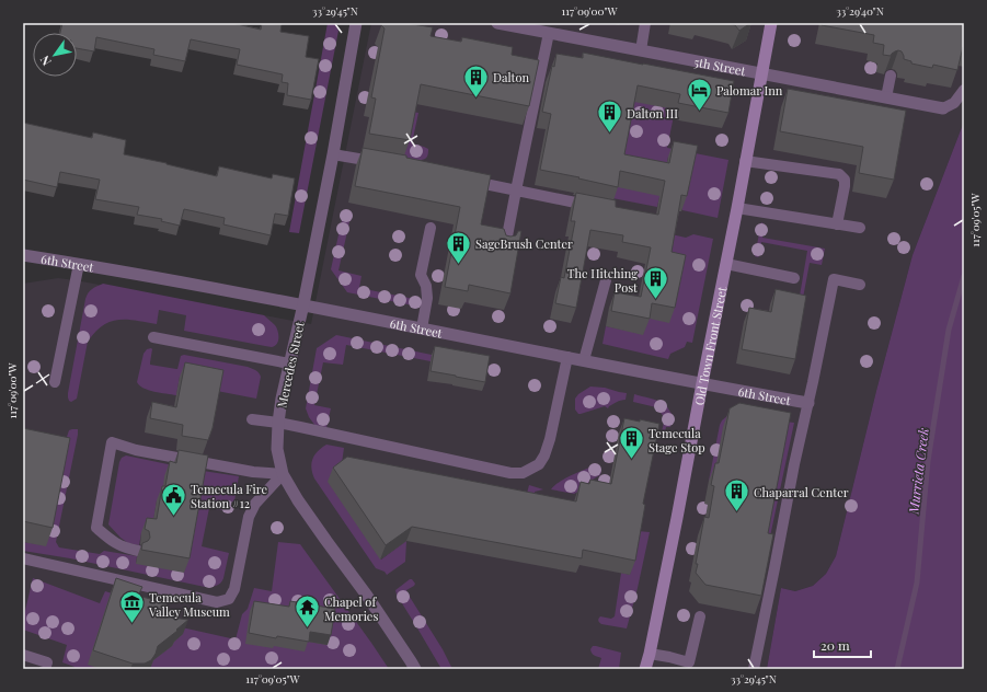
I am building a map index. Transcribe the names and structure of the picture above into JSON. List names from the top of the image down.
{
  "streets": {
    "main road": ["Old Town Front Street"],
    "street": ["5th Street", "6th Street", "Mercedes Street"]
  },
  "crossings": [
    ["5th Street", "Old Town Front Street"],
    ["6th Street", "Old Town Front Street"],
    ["6th Street", "Mercedes Street"]
  ],
  "water": ["Murrieta Creek"],
  "places": {
    "building": [
      "Dalton",
      "Dalton III",
      "SageBrush Center",
      "The Hitching Post",
      "Temecula Stage Stop",
      "Chaparral Center"
    ],
    "hotel": ["Palomar Inn"],
    "public building": ["Temecula Fire Station #12"],
    "museum": ["Temecula Valley Museum"],
    "temple": ["Chapel of Memories"]
  },
  "scale_bar": "20 m",
  "north": "bottom left",
  "coordinates": [
    "33°29'45\"N",
    "117°09'00\"W",
    "33°29'40\"N",
    "117°09'05\"W"
  ]
}
